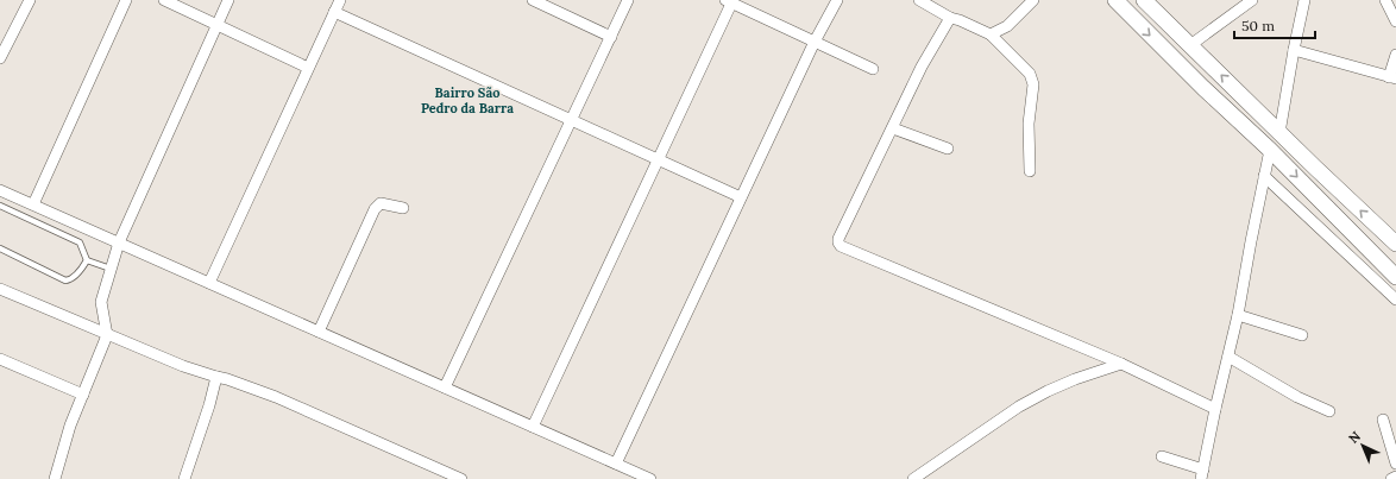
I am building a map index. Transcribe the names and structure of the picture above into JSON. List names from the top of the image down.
{
  "districts": ["Bairro São Pedro da Barra"],
  "scale_bar": "50 m",
  "north": "top left"
}
